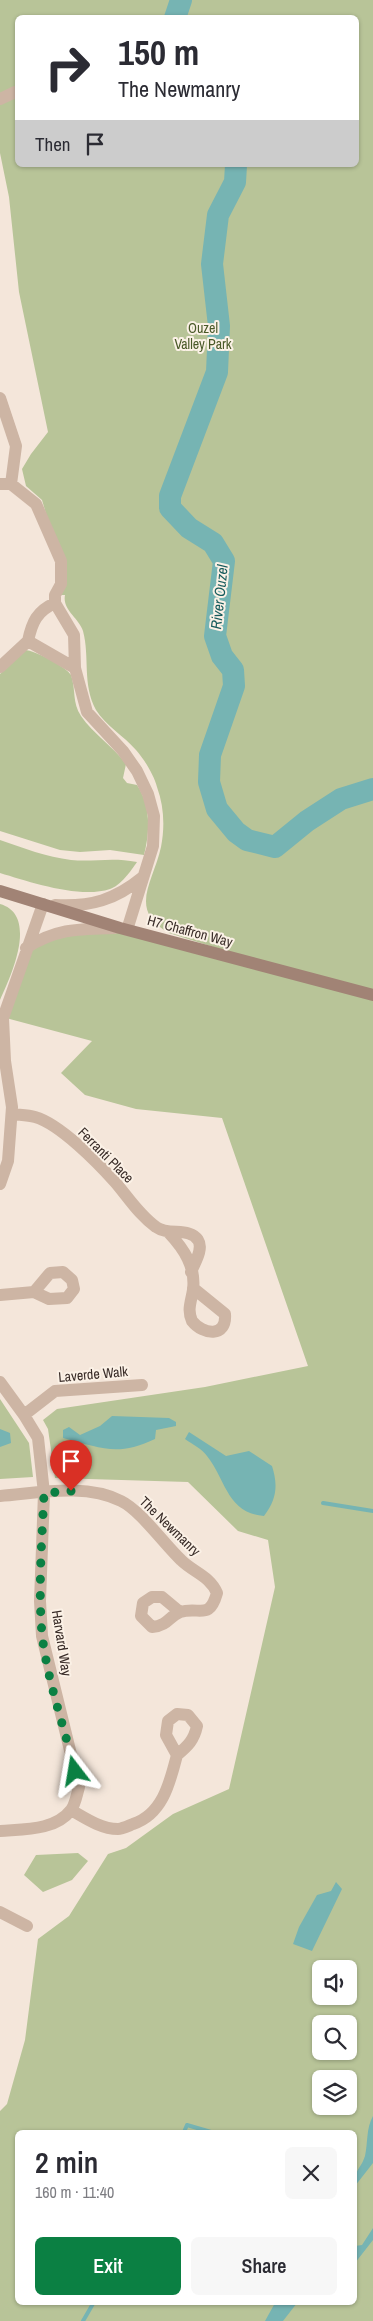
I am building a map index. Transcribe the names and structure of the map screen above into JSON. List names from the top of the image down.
{
  "streets": {
    "street": [
      "H7 Chaffron Way",
      "Ferranti Place",
      "Laverde Walk",
      "The Newmanry",
      "Harvard Way"
    ]
  },
  "crossings": [
    ["Laverde Walk", "Harvard Way"],
    ["The Newmanry", "Harvard Way"]
  ],
  "water": ["River Ouzel"],
  "parks": ["Ouzel Valley Park"],
  "page": {
    "turn": ["150 m", "The Newmanry"],
    "then": "Then",
    "heading": ["2 min", "160 m · 11:40"],
    "buttons": ["Exit", "Share"]
  }
}
